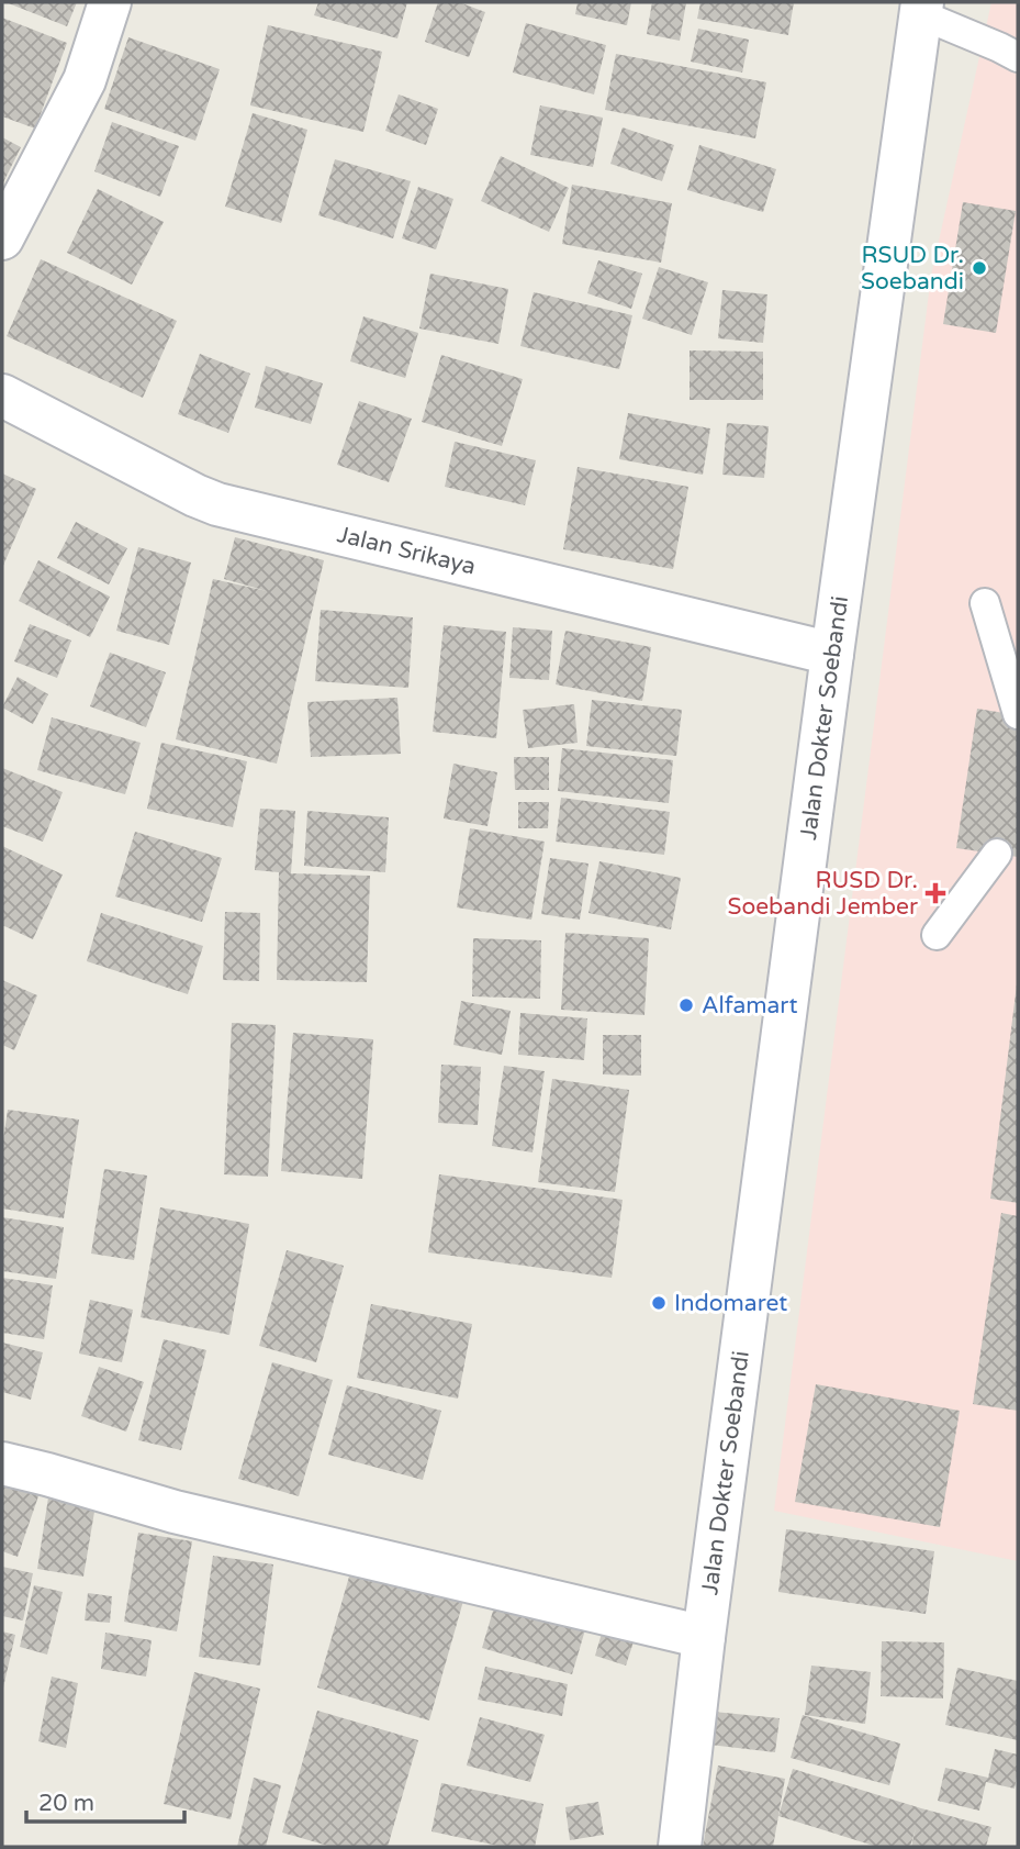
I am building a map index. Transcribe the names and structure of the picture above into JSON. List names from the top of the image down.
{
  "streets": {
    "street": ["Jalan Srikaya", "Jalan Dokter Soebandi"]
  },
  "crossings": [
    ["Jalan Srikaya", "Jalan Dokter Soebandi"]
  ],
  "places": {
    "other": ["RSUD Dr. Soebandi", "Alfamart", "Indomaret"],
    "health": ["RUSD Dr. Soebandi Jember"]
  },
  "scale_bar": "20 m"
}
